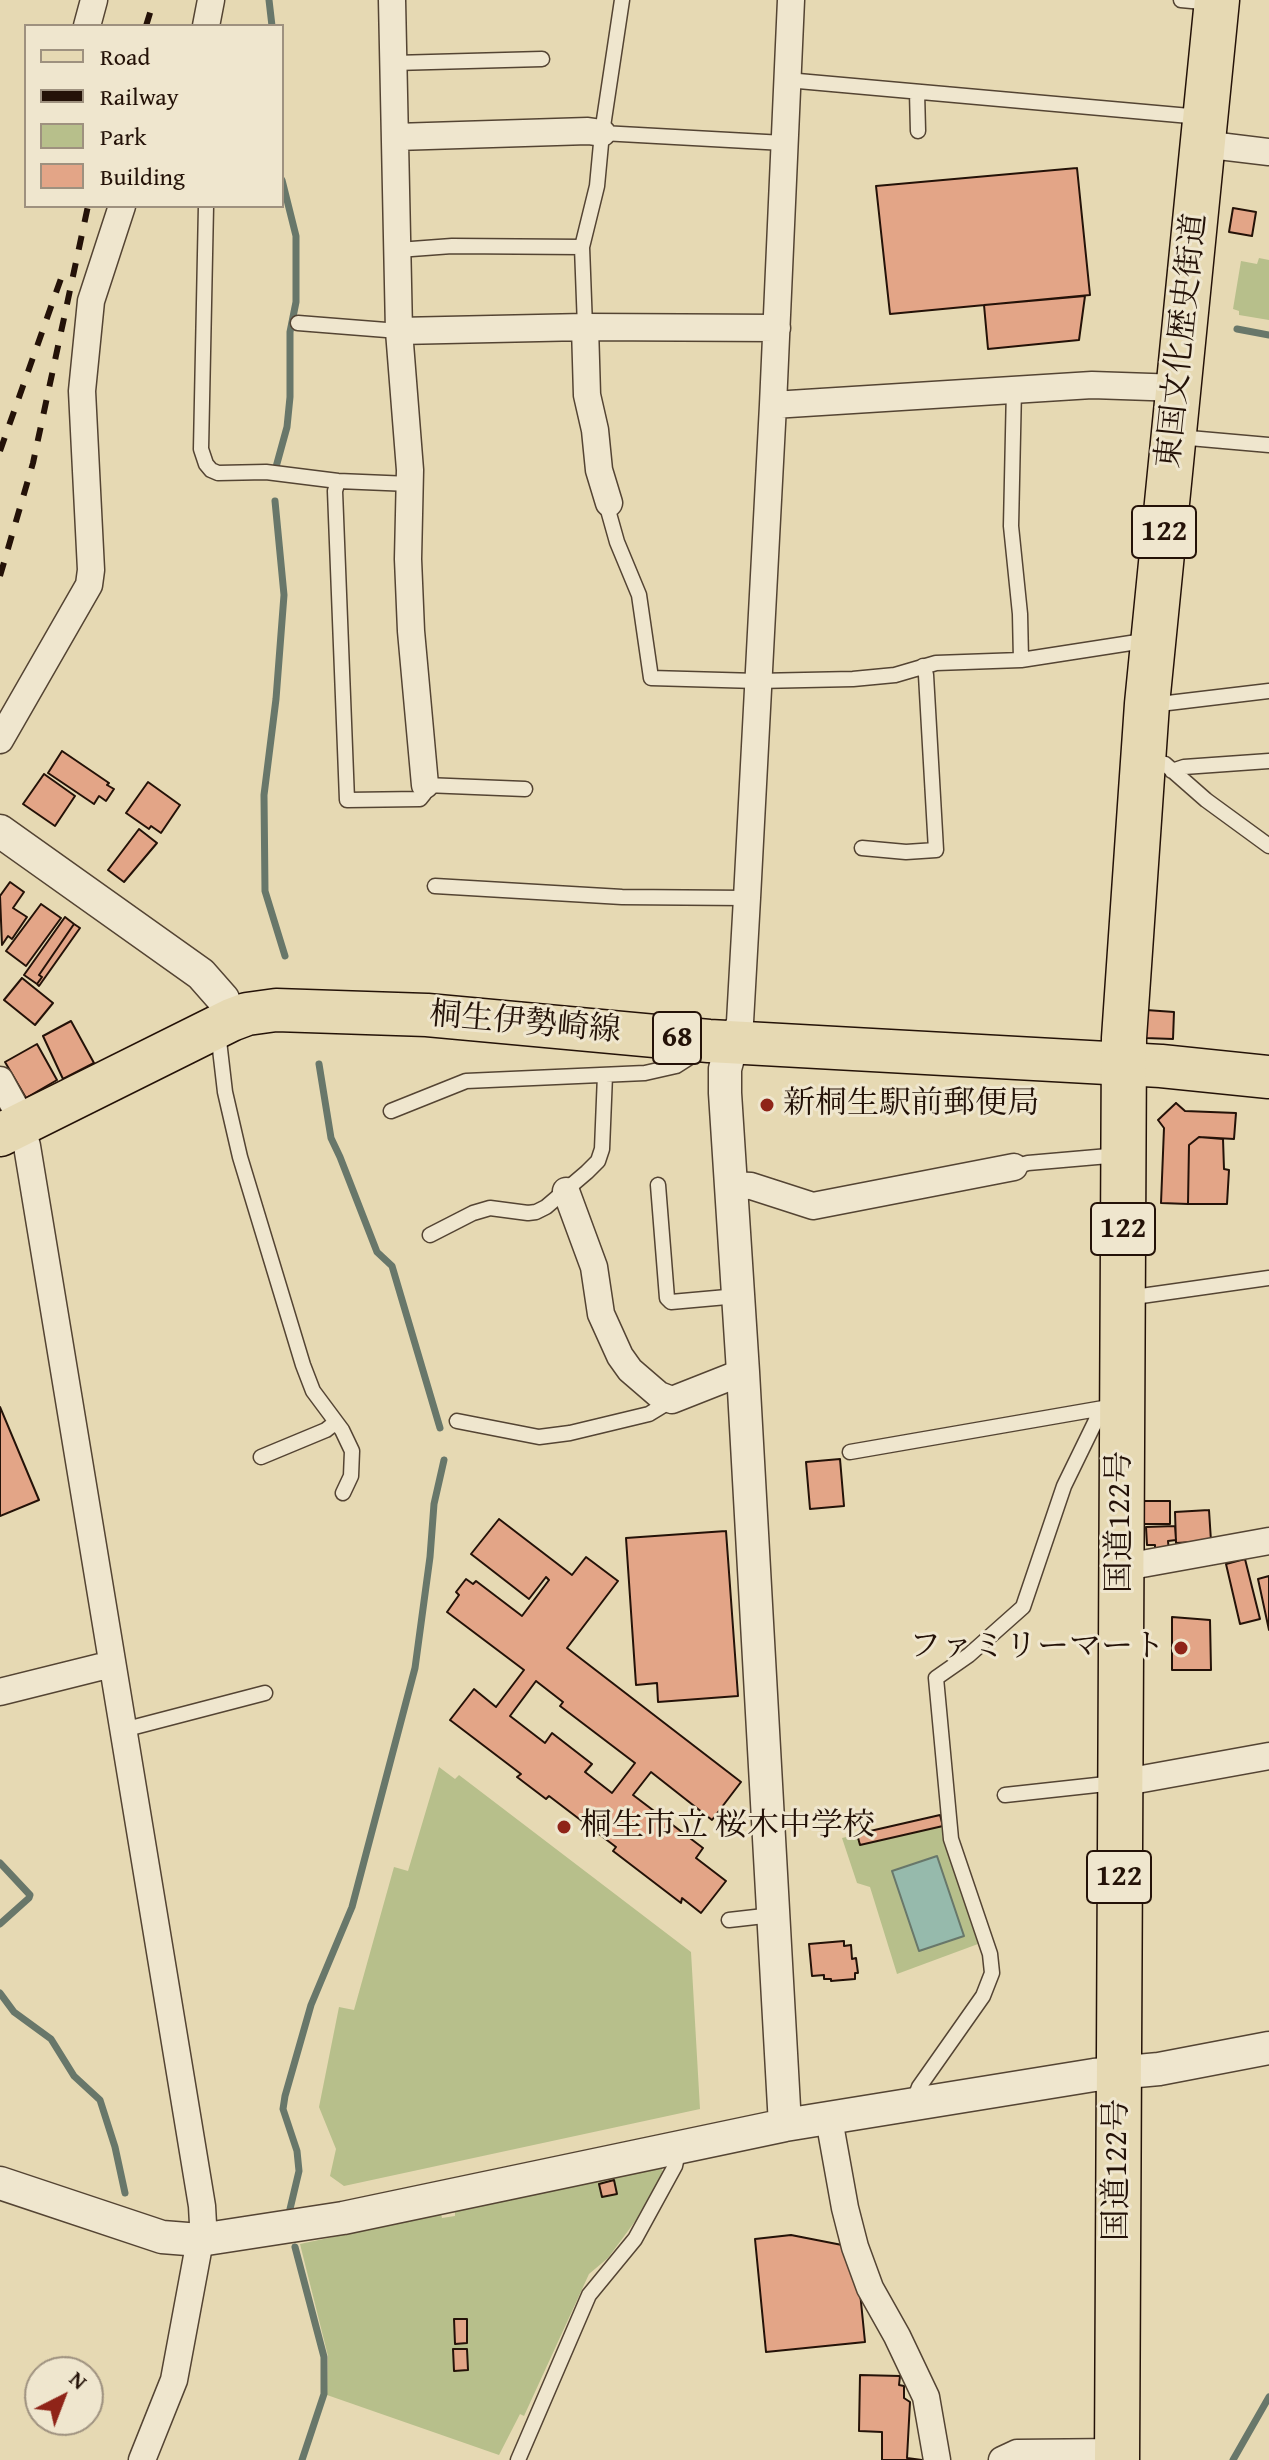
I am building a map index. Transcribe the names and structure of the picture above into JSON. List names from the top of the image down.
{
  "streets": {
    "highway": ["東国文化歴史街道", "122", "国道122号"],
    "main road": ["桐生伊勢崎線", "68"]
  },
  "crossings": [
    ["東国文化歴史街道", "桐生伊勢崎線"],
    ["東国文化歴史街道", "国道122号"],
    ["桐生伊勢崎線", "国道122号"]
  ],
  "places": ["新桐生駅前郵便局", "ファミリーマート", "桐生市立 桜木中学校"],
  "legend": [
    "Road",
    "Railway",
    "Park",
    "Building"
  ],
  "north": "top right"
}
